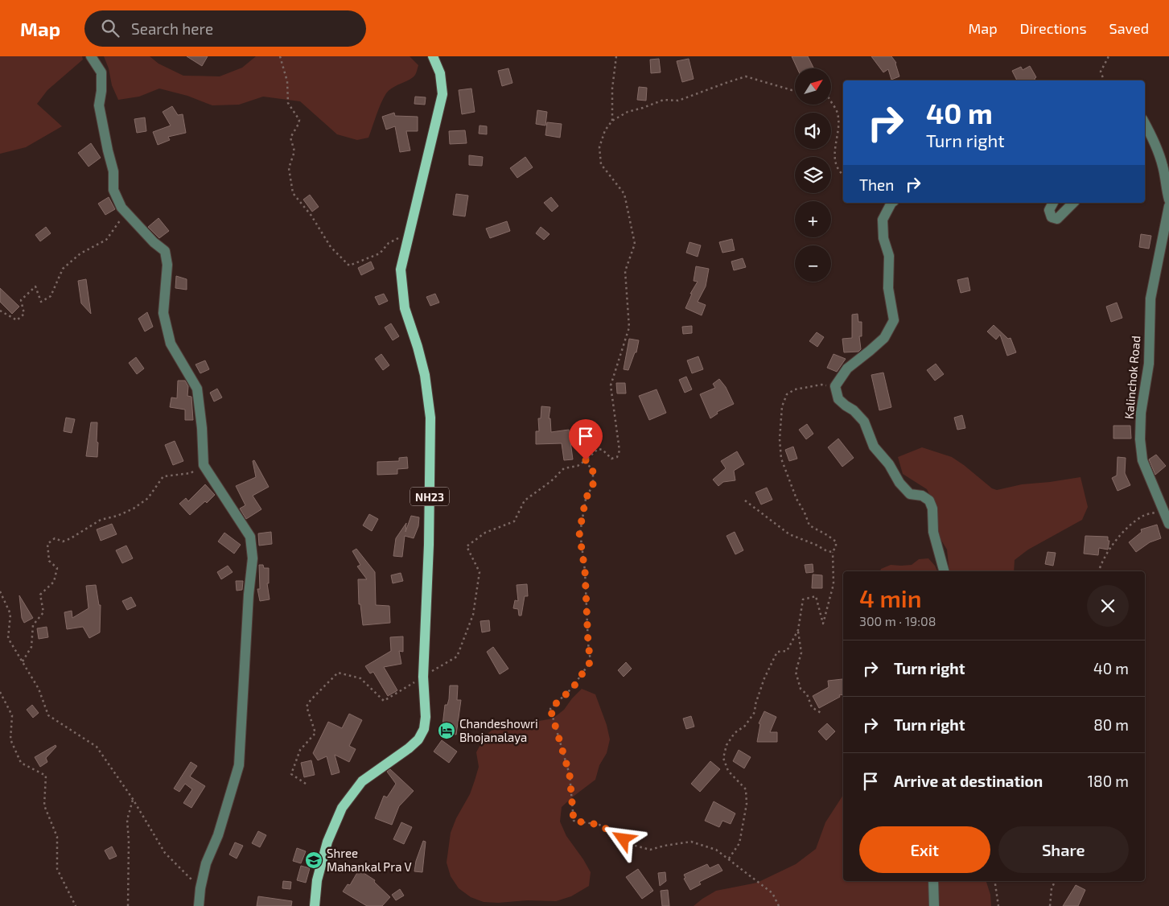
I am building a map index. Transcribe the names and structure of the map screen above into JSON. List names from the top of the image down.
{
  "streets": {
    "main road": ["NH23"],
    "street": ["Kalinchok Road"]
  },
  "places": {
    "hotel": ["Chandeshowri Bhojanalaya"],
    "school or university": ["Shree Mahankal Pra V"]
  },
  "north": "top right",
  "page": {
    "header": "Map",
    "search": "Search here",
    "nav": ["Map", "Directions", "Saved"],
    "map_buttons": ["+", "−"],
    "turn": ["40 m", "Turn right"],
    "then": "Then",
    "heading": ["4 min", "300 m · 19:08"],
    "list": [
      {
        "name": "Turn right",
        "value": "40 m"
      },
      {
        "name": "Turn right",
        "value": "80 m"
      },
      {
        "name": "Arrive at destination",
        "value": "180 m"
      }
    ],
    "buttons": ["Exit", "Share"]
  }
}
